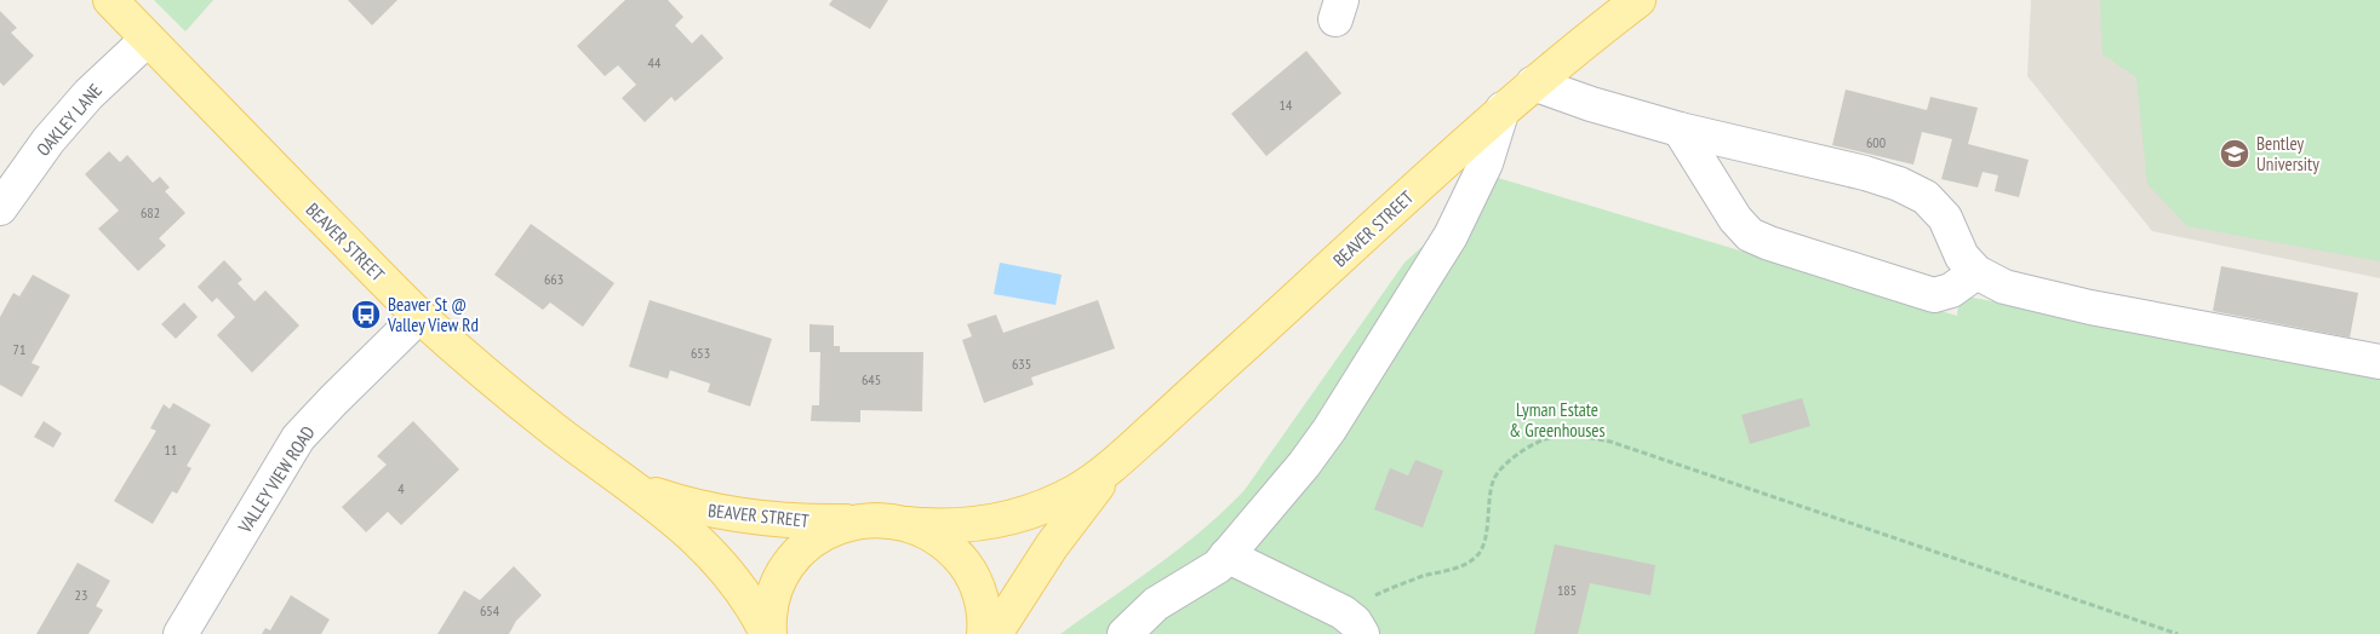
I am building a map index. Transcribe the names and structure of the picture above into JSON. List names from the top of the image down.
{
  "streets": {
    "main road": ["BEAVER STREET"],
    "street": ["OAKLEY LANE", "VALLEY VIEW ROAD"]
  },
  "crossings": [
    ["OAKLEY LANE", "BEAVER STREET"],
    ["BEAVER STREET", "VALLEY VIEW ROAD"]
  ],
  "parks": ["Lyman Estate & Greenhouses"],
  "places": {
    "school or university": ["Bentley University"],
    "bus stop": ["Beaver St @ Valley View Rd"]
  },
  "house_numbers": [
    "44",
    "14",
    "600",
    "682",
    "663",
    "71",
    "653",
    "635",
    "645",
    "11",
    "4",
    "185",
    "23",
    "654"
  ]
}
